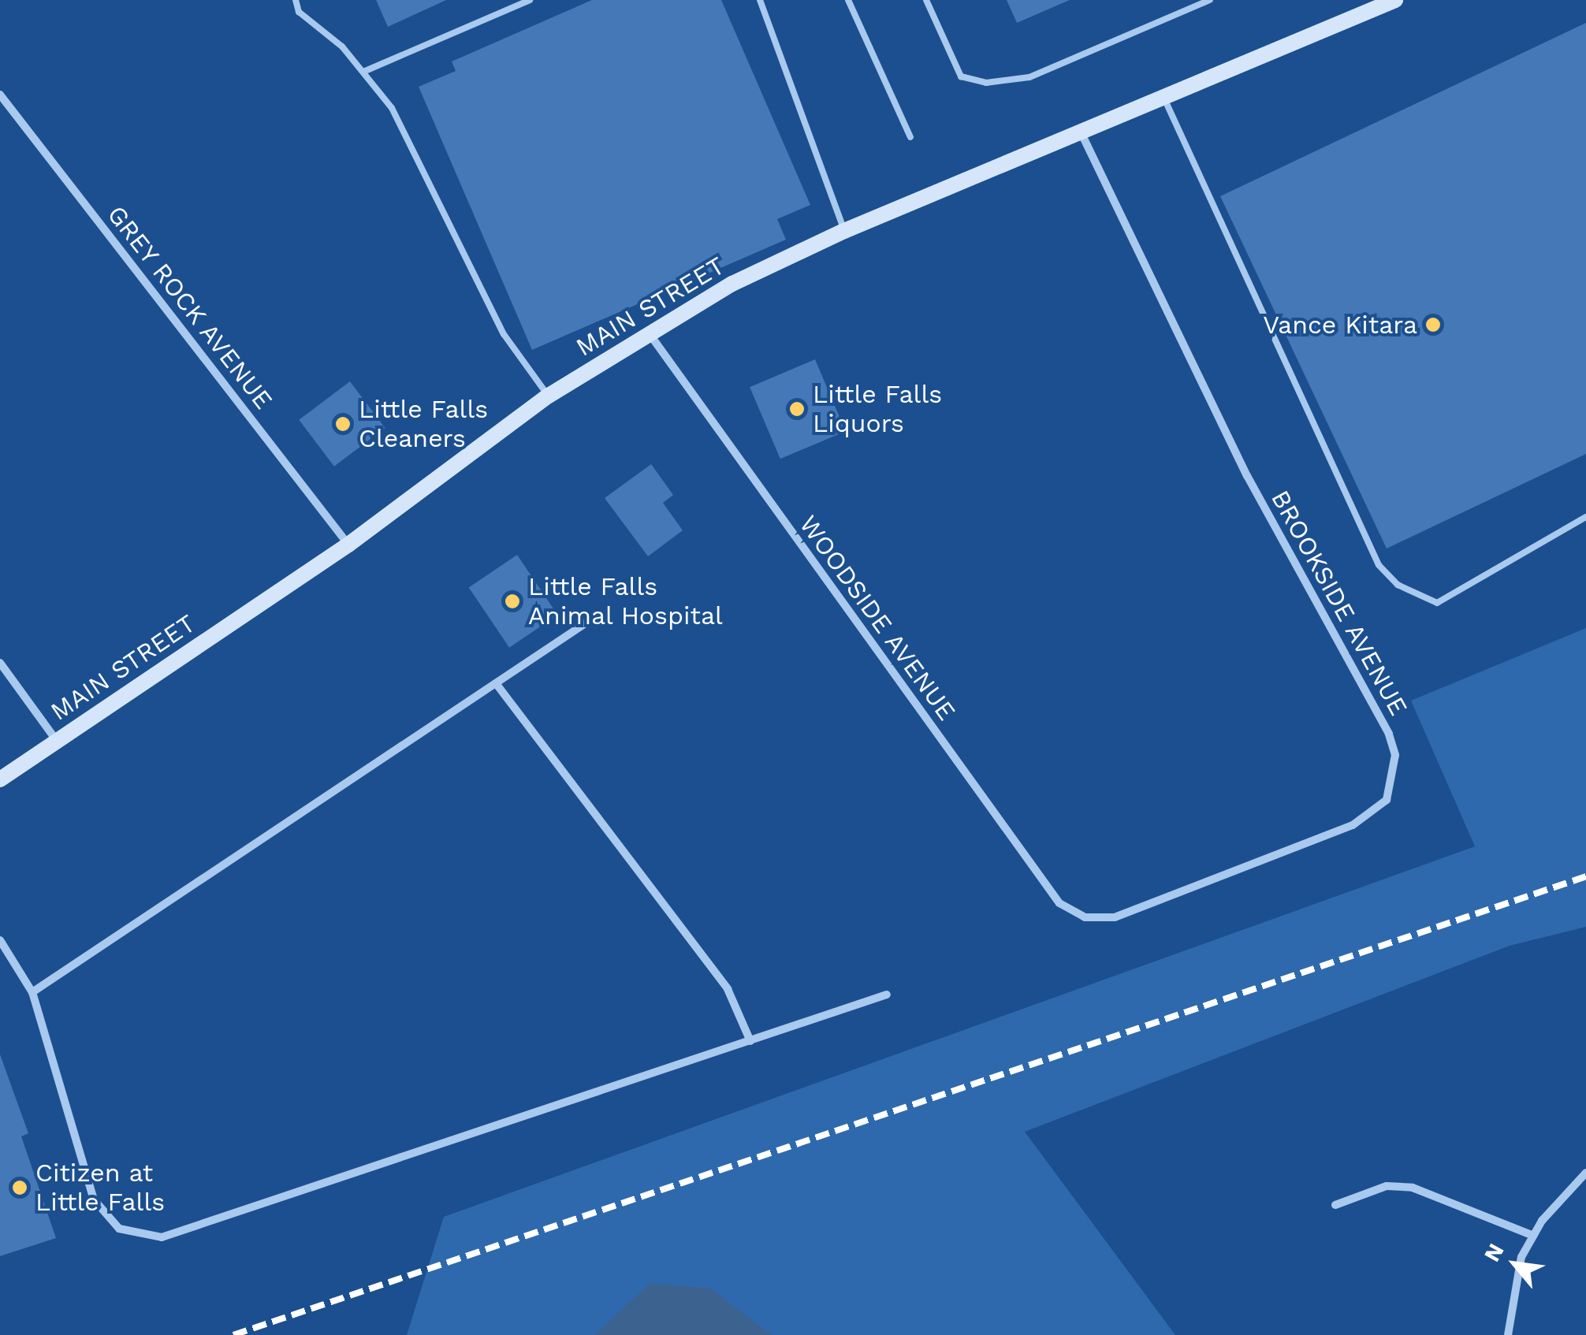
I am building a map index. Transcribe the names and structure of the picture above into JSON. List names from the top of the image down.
{
  "streets": {
    "main road": ["MAIN STREET"],
    "street": ["GREY ROCK AVENUE", "BROOKSIDE AVENUE", "WOODSIDE AVENUE"]
  },
  "crossings": [
    ["MAIN STREET", "GREY ROCK AVENUE"],
    ["MAIN STREET", "BROOKSIDE AVENUE"],
    ["MAIN STREET", "WOODSIDE AVENUE"],
    ["BROOKSIDE AVENUE", "WOODSIDE AVENUE"]
  ],
  "places": [
    "Vance Kitara",
    "Little Falls Liquors",
    "Little Falls Cleaners",
    "Little Falls Animal Hospital",
    "Citizen at Little Falls"
  ],
  "north": "top left"
}
